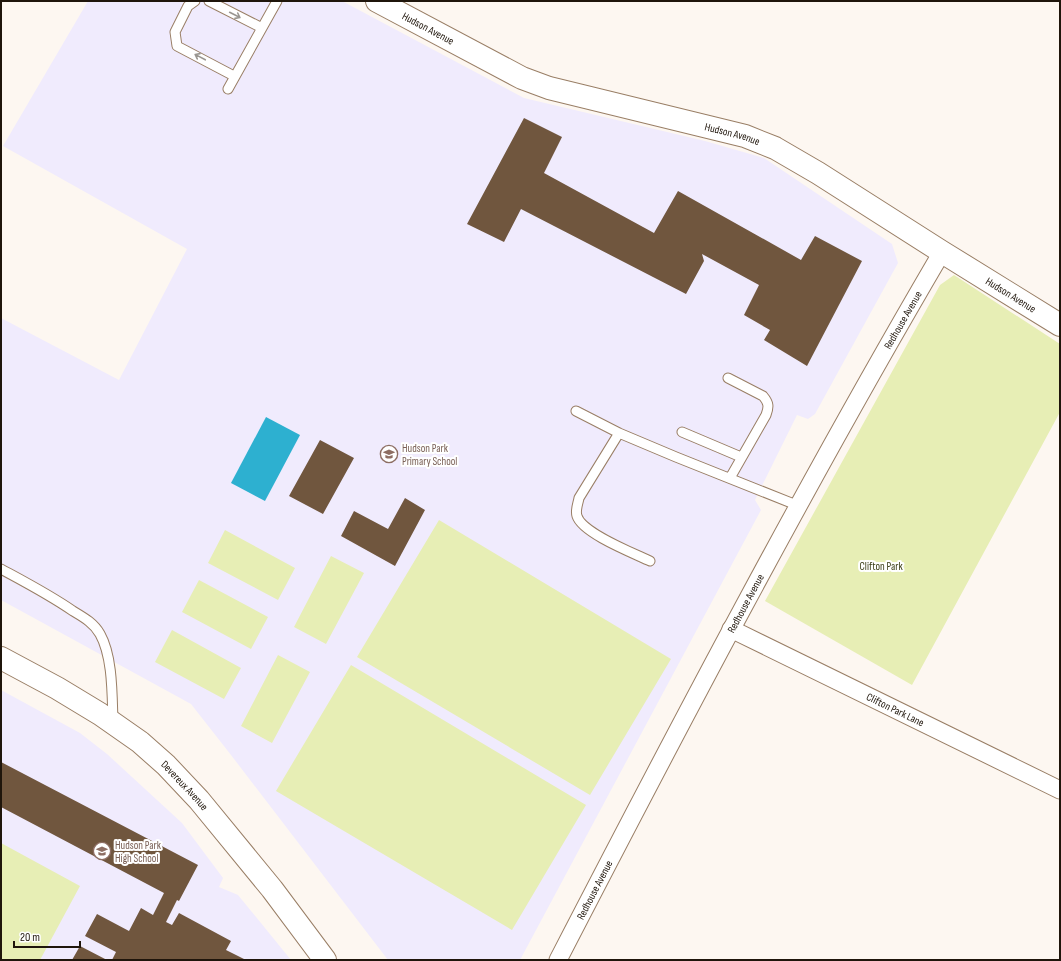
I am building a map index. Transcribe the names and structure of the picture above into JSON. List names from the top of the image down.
{
  "streets": {
    "street": [
      "Hudson Avenue",
      "Redhouse Avenue",
      "Clifton Park Lane",
      "Devereux Avenue"
    ]
  },
  "crossings": [
    ["Hudson Avenue", "Redhouse Avenue"],
    ["Redhouse Avenue", "Clifton Park Lane"]
  ],
  "parks": ["Clifton Park"],
  "places": {
    "school or university": ["Hudson Park Primary School", "Hudson Park High School"]
  },
  "scale_bar": "20 m"
}
